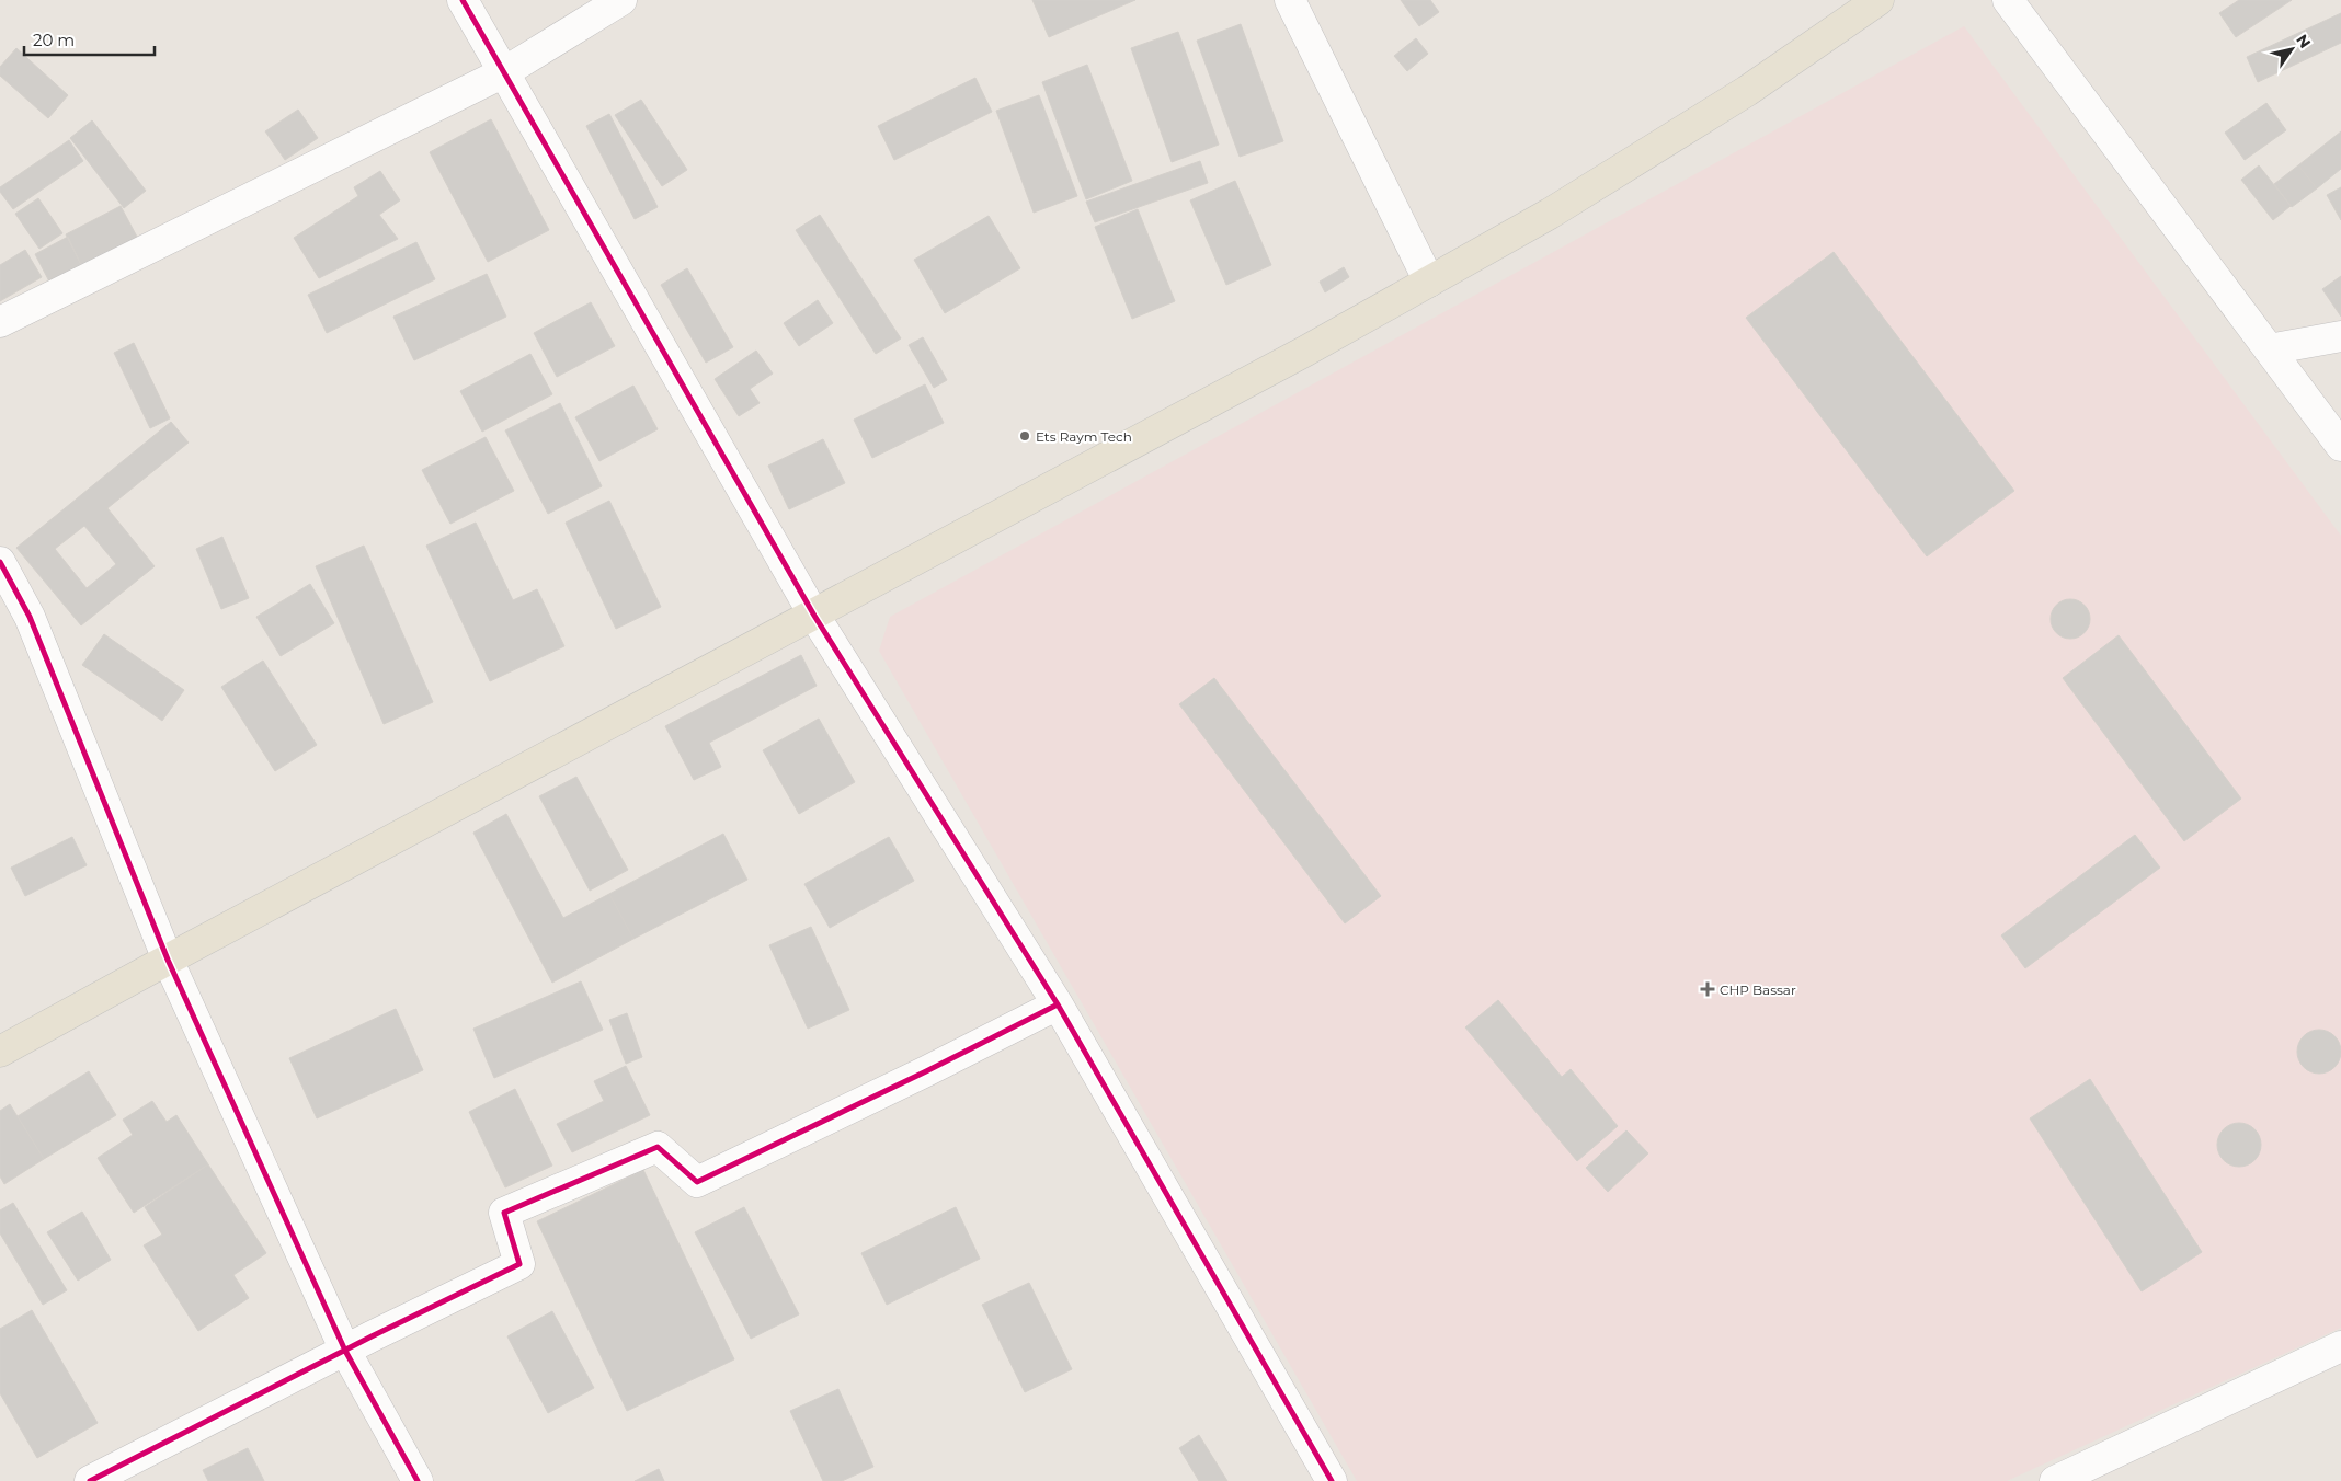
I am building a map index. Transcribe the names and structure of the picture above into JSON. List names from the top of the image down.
{
  "places": {
    "other": ["Ets Raym Tech"],
    "health": ["CHP Bassar"]
  },
  "scale_bar": "20 m",
  "north": "top right"
}
